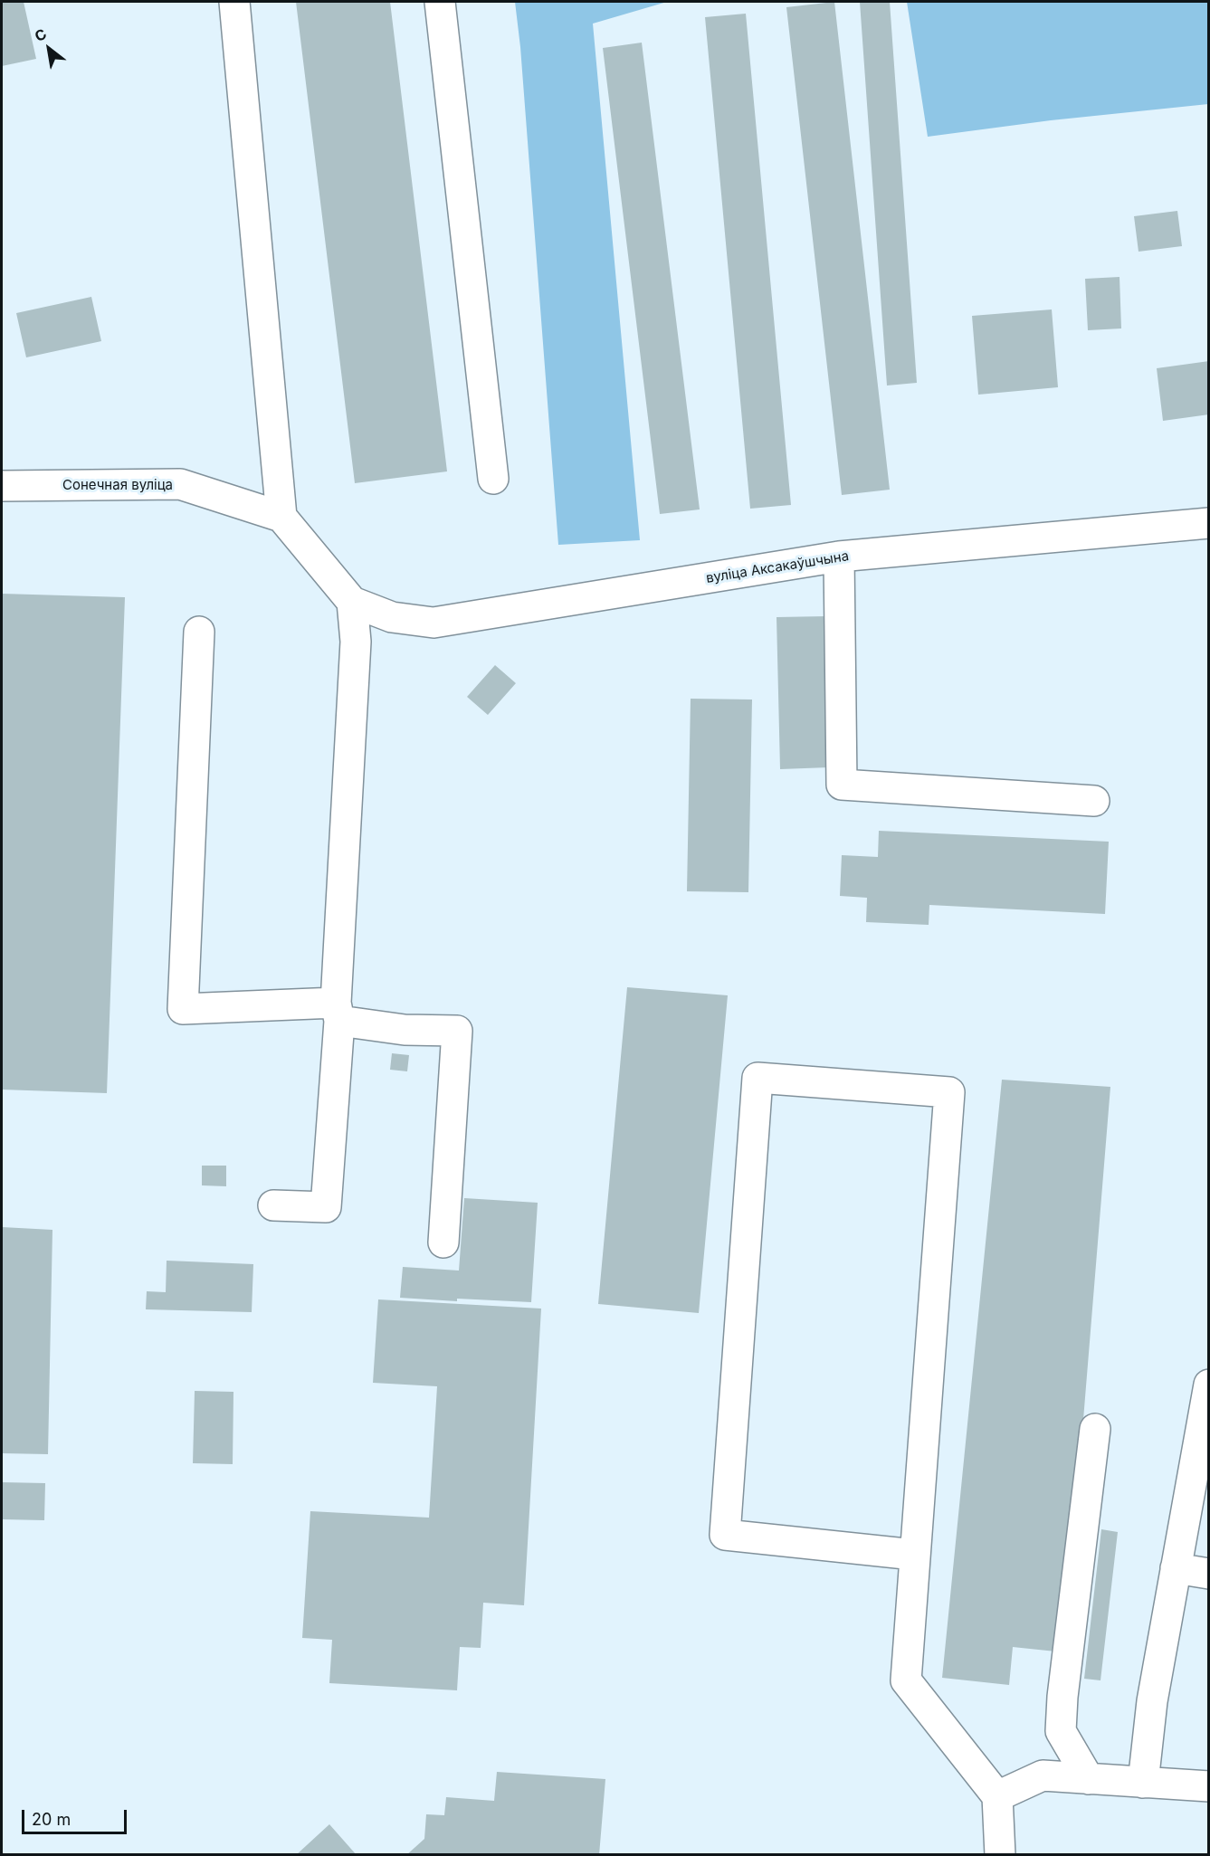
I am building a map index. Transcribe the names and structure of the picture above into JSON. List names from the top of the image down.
{
  "streets": {
    "street": ["Сонечная вуліца", "вуліца Аксакаўшчына"]
  },
  "scale_bar": "20 m",
  "north": "top left"
}
